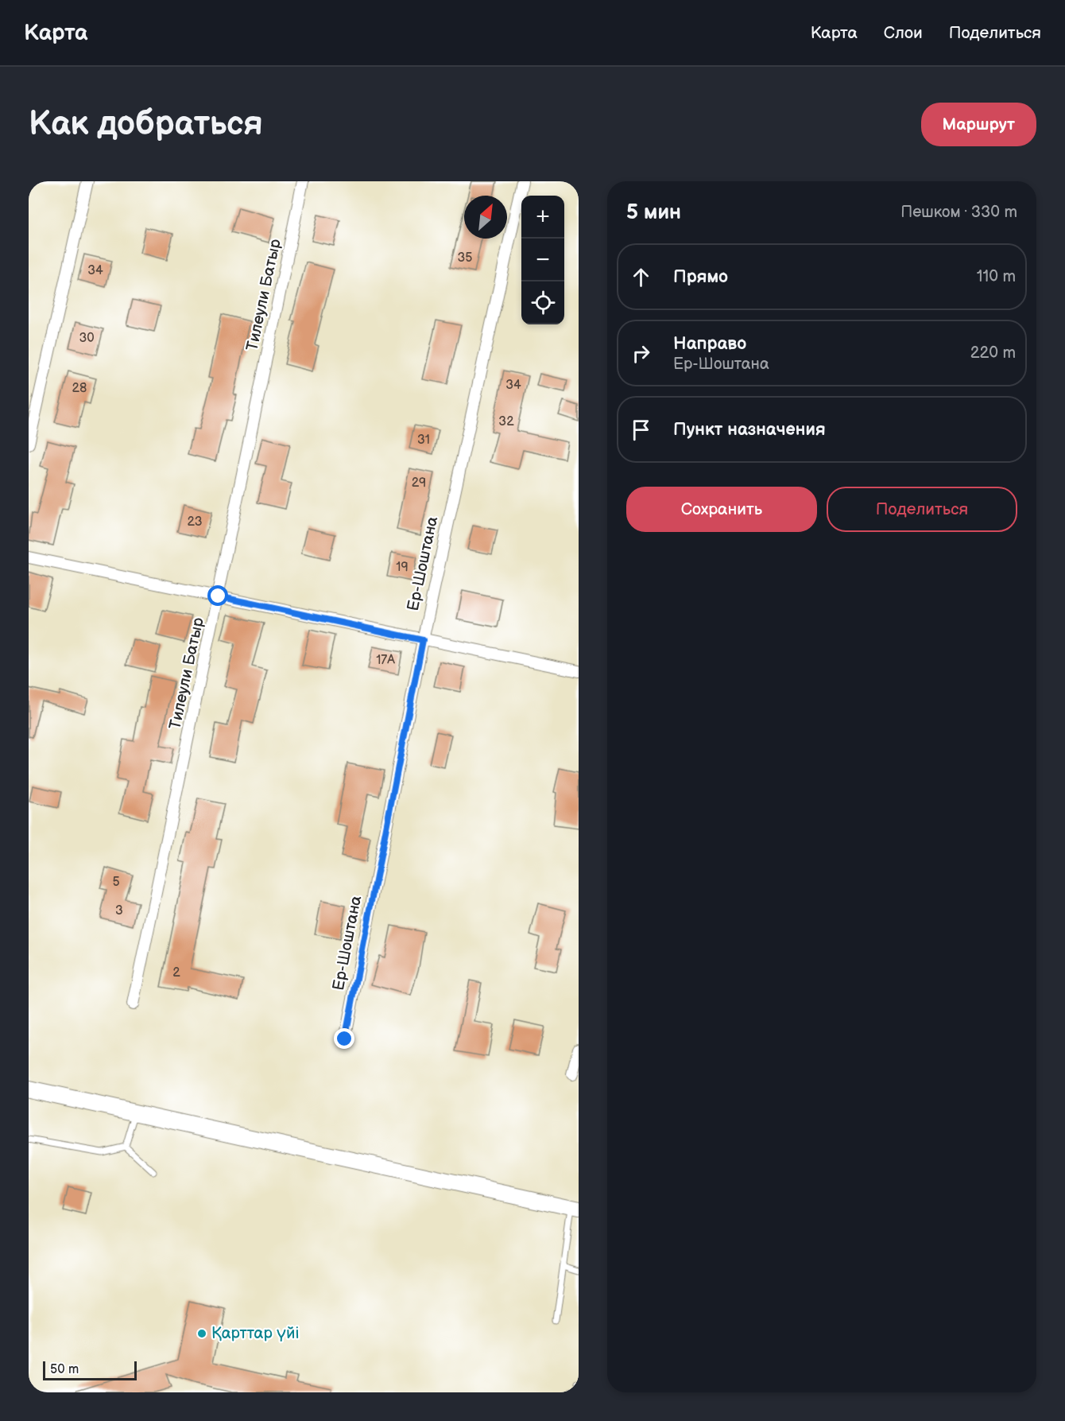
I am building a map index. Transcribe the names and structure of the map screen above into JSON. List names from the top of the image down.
{
  "streets": {
    "street": ["Тилеули Батыр", "Ер-Шоштана"]
  },
  "places": ["Қарттар үйі"],
  "house_numbers": [
    "35",
    "34",
    "30",
    "34",
    "28",
    "32",
    "31",
    "29",
    "23",
    "19",
    "17А",
    "5",
    "3",
    "2"
  ],
  "scale_bar": "50 m",
  "north": "top right",
  "page": {
    "header": "Карта",
    "nav": ["Карта", "Слои", "Поделиться"],
    "buttons": [
      "Маршрут",
      ["Сохранить", "Поделиться"]
    ],
    "title": "Как добраться",
    "heading": ["5 мин", "Пешком · 330 m"],
    "map_buttons": ["+", "−"],
    "list": [
      ["Прямо", "110 m"],
      ["Направо", "Ер-Шоштана", "220 m"],
      "Пункт назначения"
    ],
    "scale": "50 m"
  }
}
